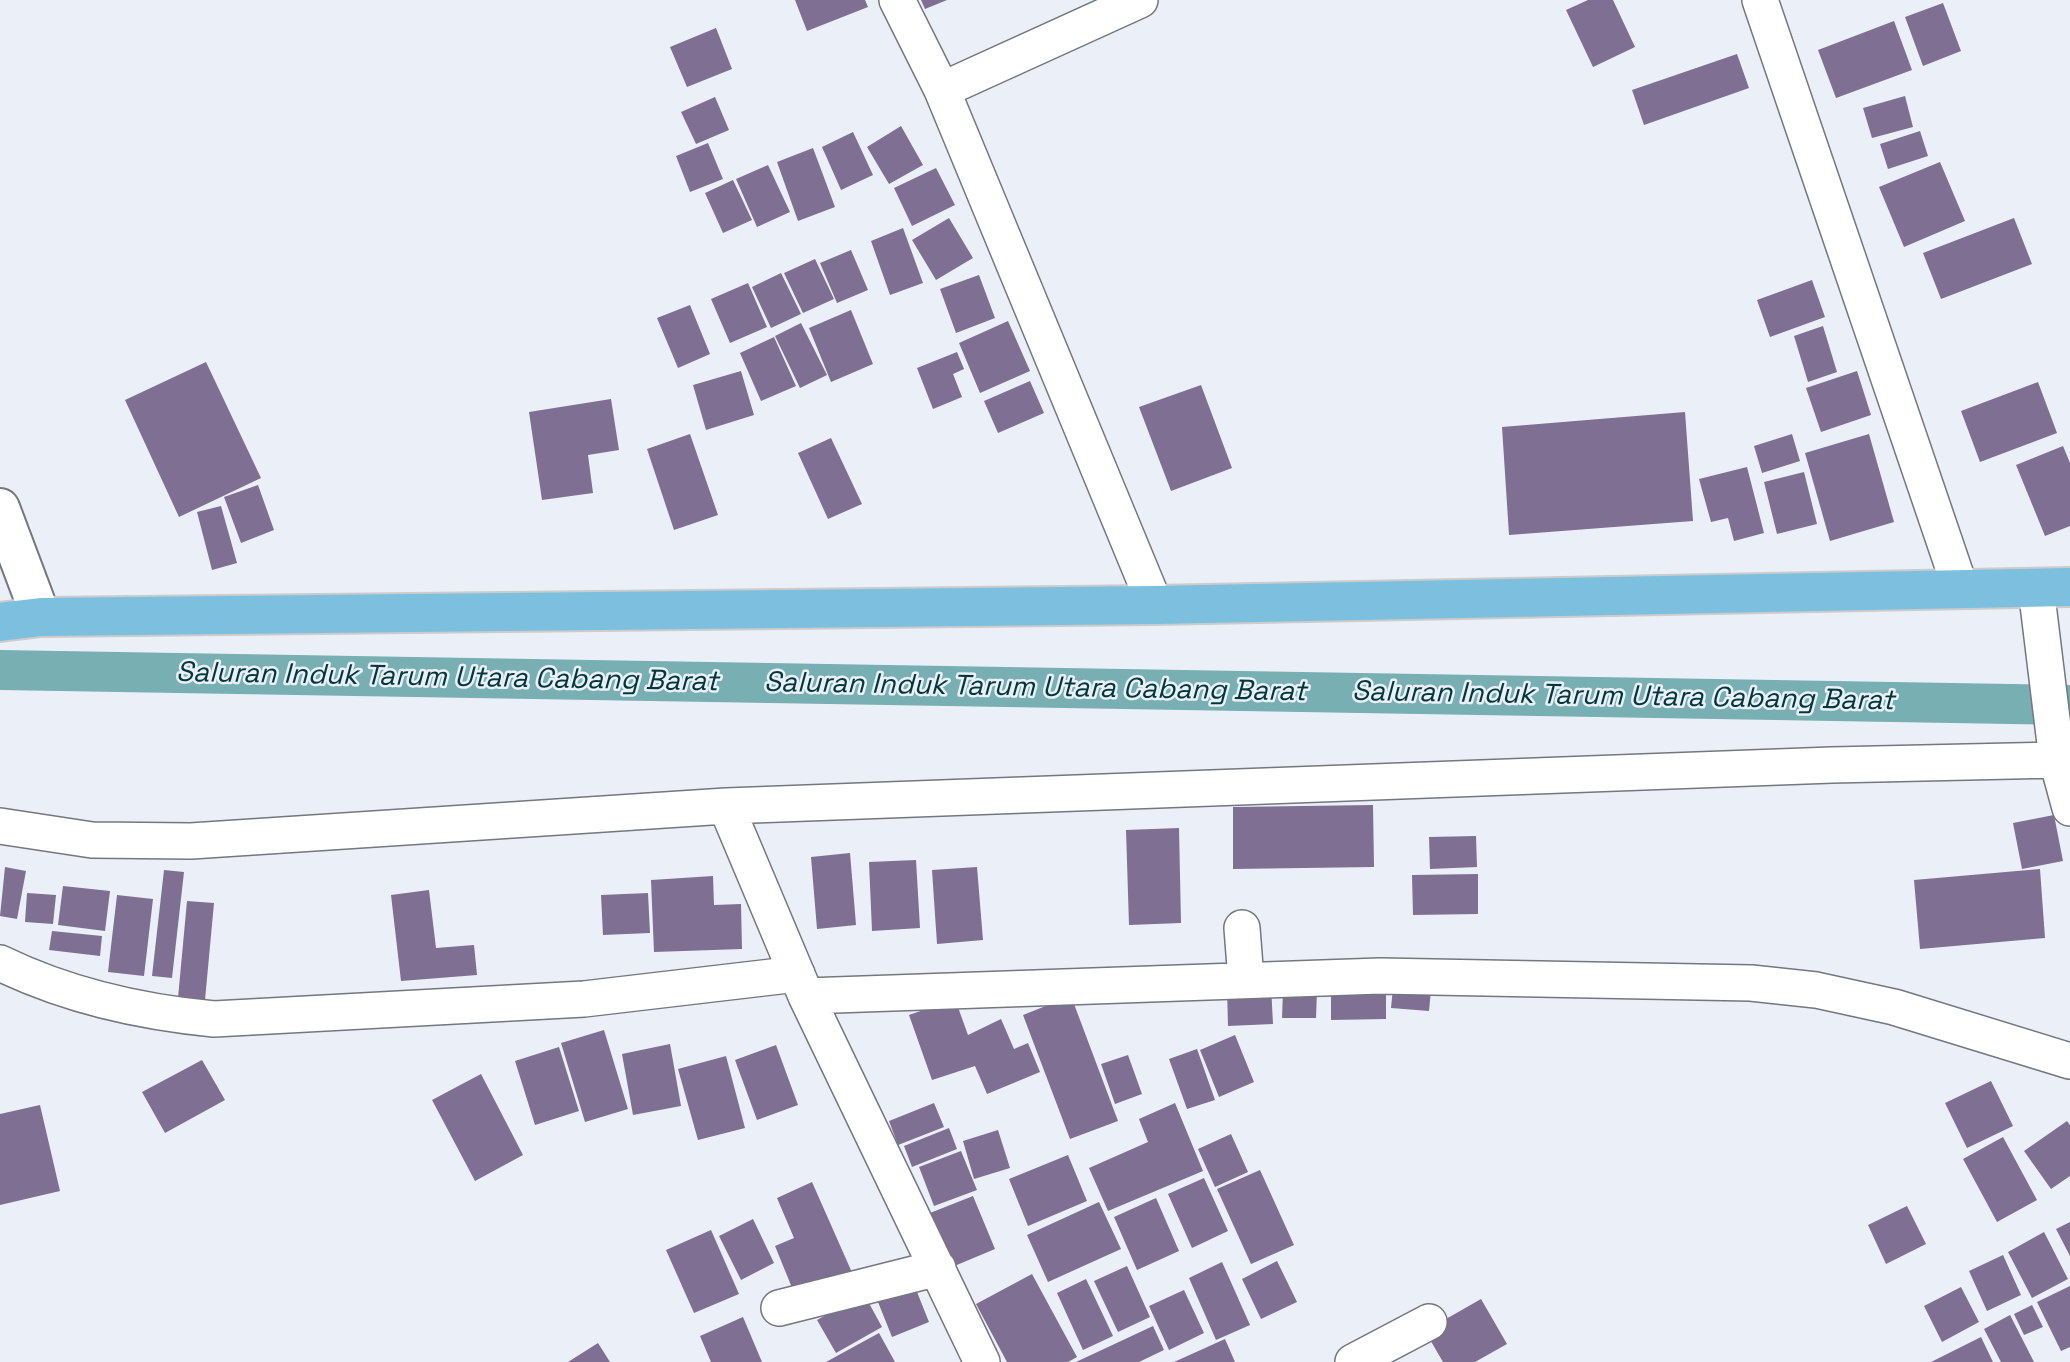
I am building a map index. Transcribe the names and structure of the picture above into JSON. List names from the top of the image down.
{
  "water": ["Saluran Induk Tarum Utara Cabang Barat"]
}
